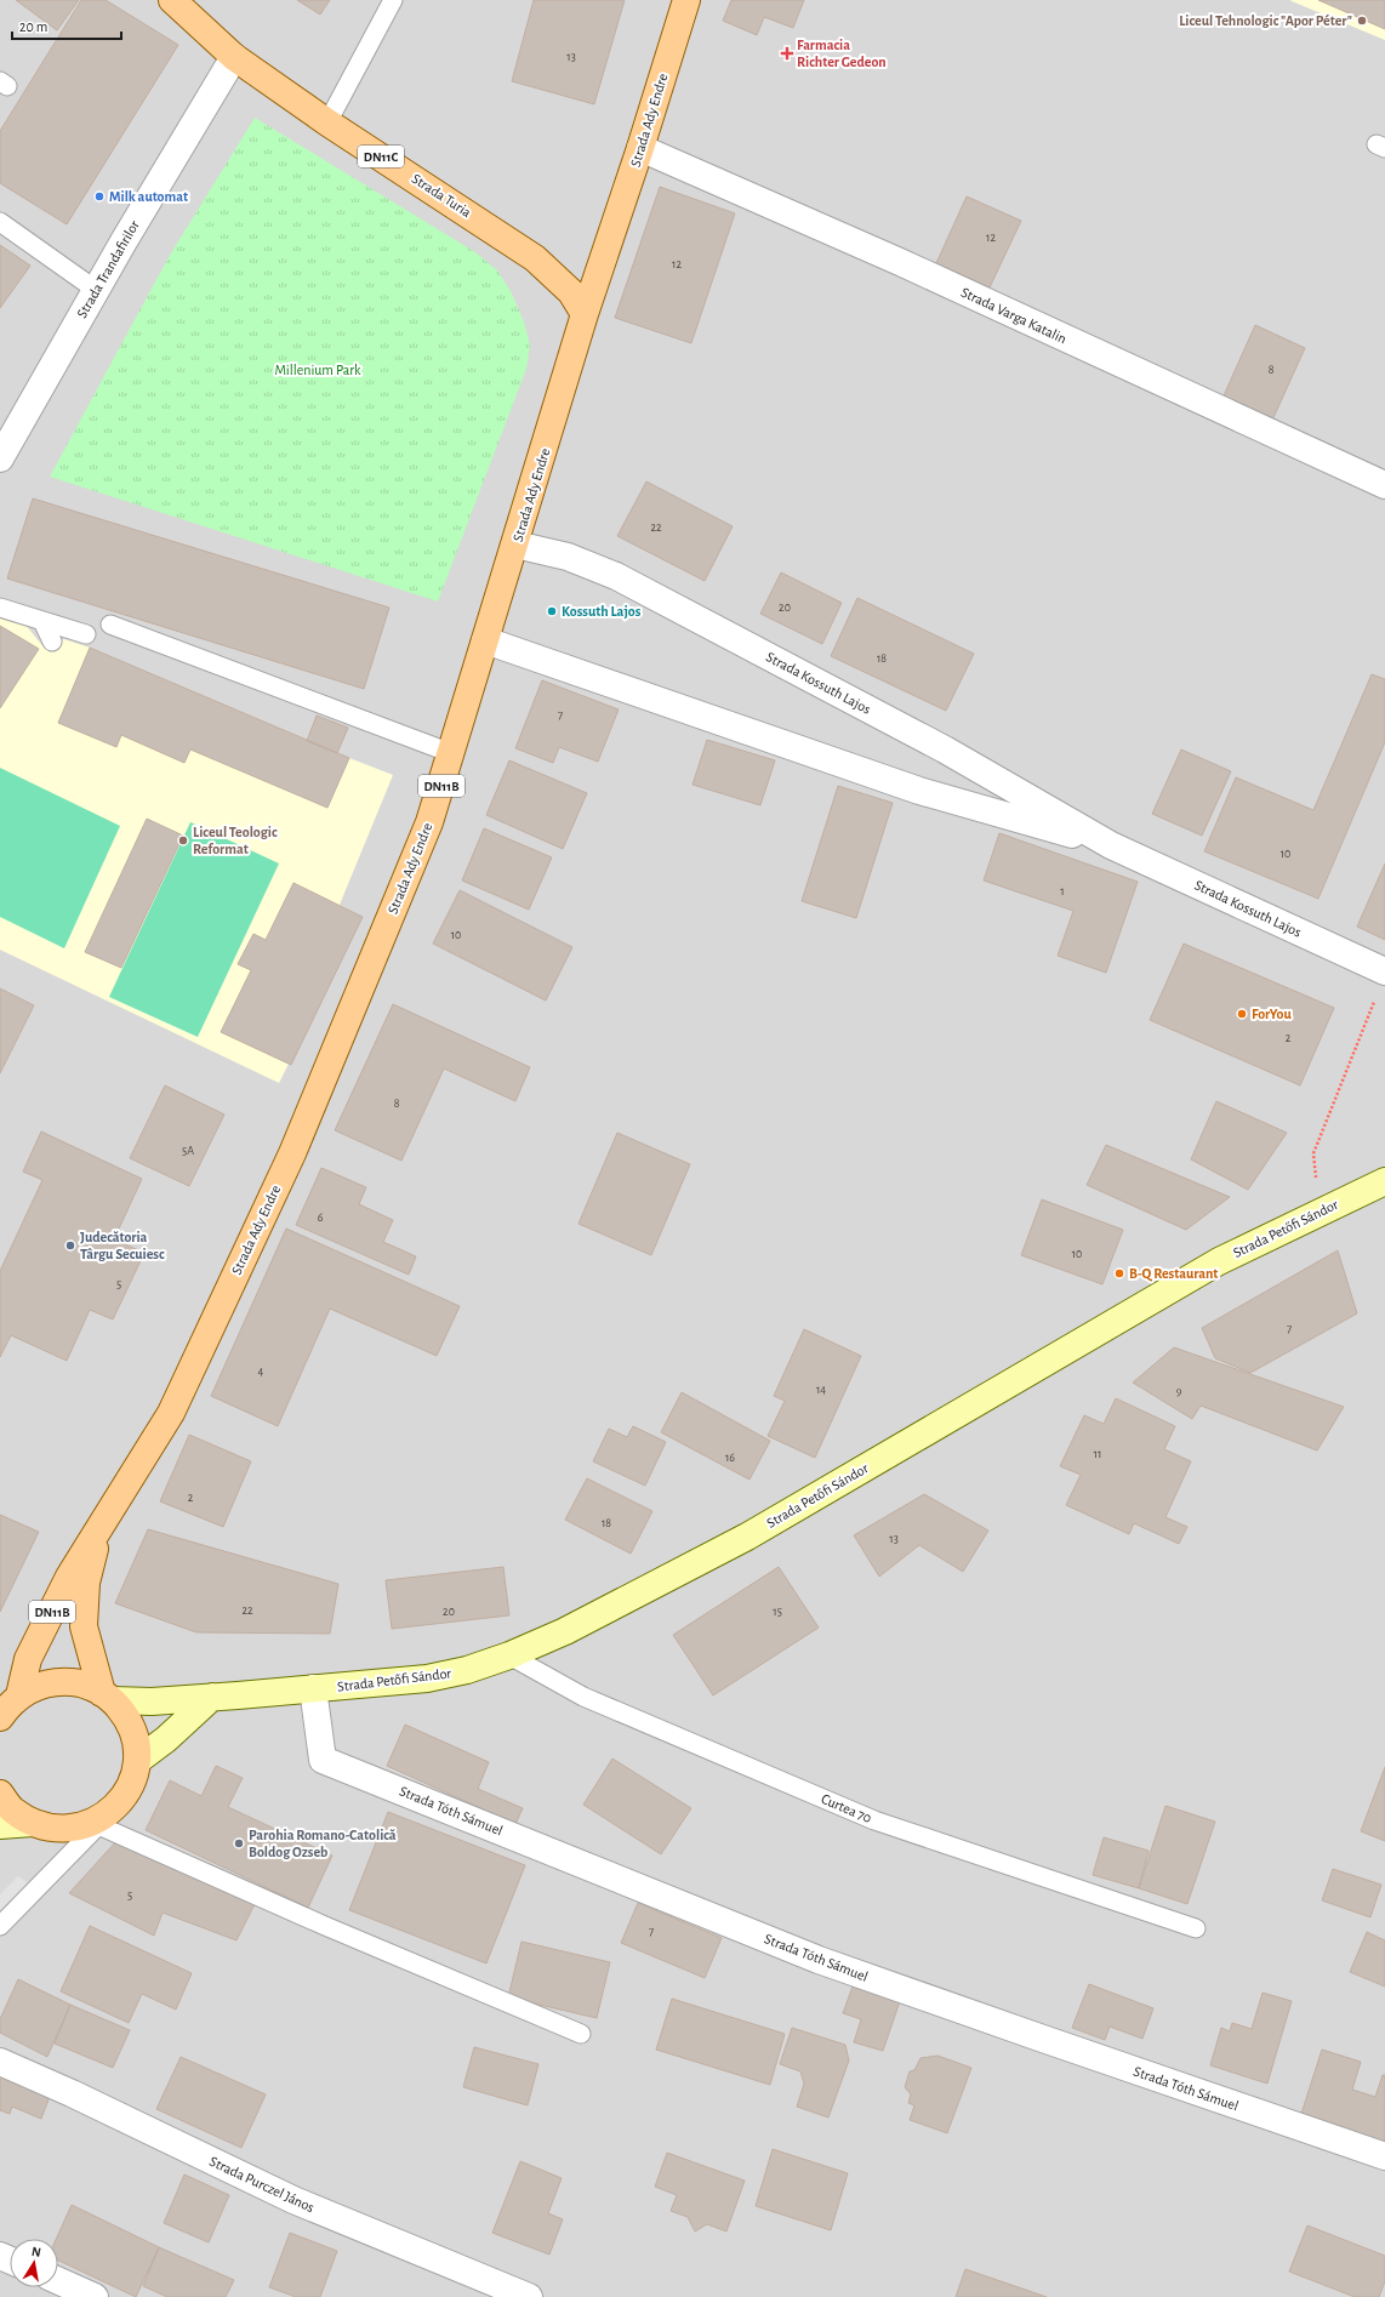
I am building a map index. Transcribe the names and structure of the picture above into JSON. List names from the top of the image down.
{
  "streets": {
    "main road": [
      "Strada Ady Endre",
      "DN11C",
      "Strada Turia",
      "DN11B",
      "Strada Petőfi Sándor"
    ],
    "street": [
      "Strada Trandafirilor",
      "Strada Varga Katalin",
      "Strada Kossuth Lajos",
      "Strada Tóth Sámuel",
      "Strada Purczel János"
    ],
    "lane": ["Curtea 70"]
  },
  "crossings": [
    ["Strada Ady Endre", "Strada Turia"],
    ["Strada Ady Endre", "Strada Varga Katalin"],
    ["Strada Ady Endre", "Strada Kossuth Lajos"],
    ["Strada Ady Endre", "Strada Petőfi Sándor"],
    ["Strada Turia", "Strada Trandafirilor"],
    ["Strada Petőfi Sándor", "Curtea 70"],
    ["Strada Petőfi Sándor", "Strada Tóth Sámuel"]
  ],
  "parks": ["Millenium Park"],
  "places": {
    "other": [
      "Liceul Tehnologic \"Apor Péter\"",
      "Milk automat",
      "Kossuth Lajos",
      "Liceul Teologic Reformat",
      "ForYou",
      "Judecătoria Târgu Secuiesc",
      "B-Q Restaurant",
      "Parohia Romano-Catolică Boldog Ozseb"
    ],
    "health": ["Farmacia Richter Gedeon"]
  },
  "house_numbers": [
    "13",
    "12",
    "12",
    "8",
    "22",
    "20",
    "18",
    "7",
    "10",
    "1",
    "10",
    "2",
    "8",
    "5A",
    "6",
    "10",
    "5",
    "7",
    "4",
    "14",
    "9",
    "11",
    "16",
    "2",
    "18",
    "13",
    "22",
    "20",
    "15",
    "5",
    "7"
  ],
  "scale_bar": "20 m",
  "north": "top"
}
